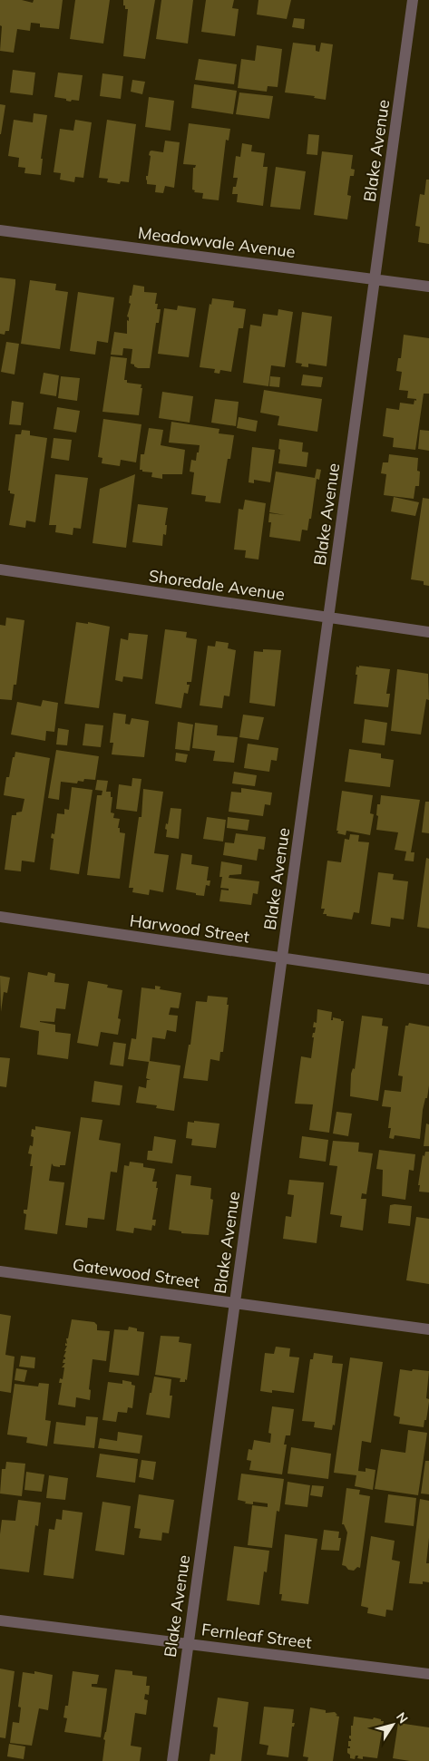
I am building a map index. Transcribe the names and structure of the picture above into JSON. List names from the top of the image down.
{
  "streets": {
    "street": [
      "Blake Avenue",
      "Meadowvale Avenue",
      "Shoredale Avenue",
      "Harwood Street",
      "Gatewood Street",
      "Fernleaf Street"
    ]
  },
  "crossings": [
    ["Blake Avenue", "Meadowvale Avenue"],
    ["Blake Avenue", "Shoredale Avenue"],
    ["Blake Avenue", "Harwood Street"],
    ["Blake Avenue", "Gatewood Street"],
    ["Blake Avenue", "Fernleaf Street"]
  ],
  "north": "top right"
}
